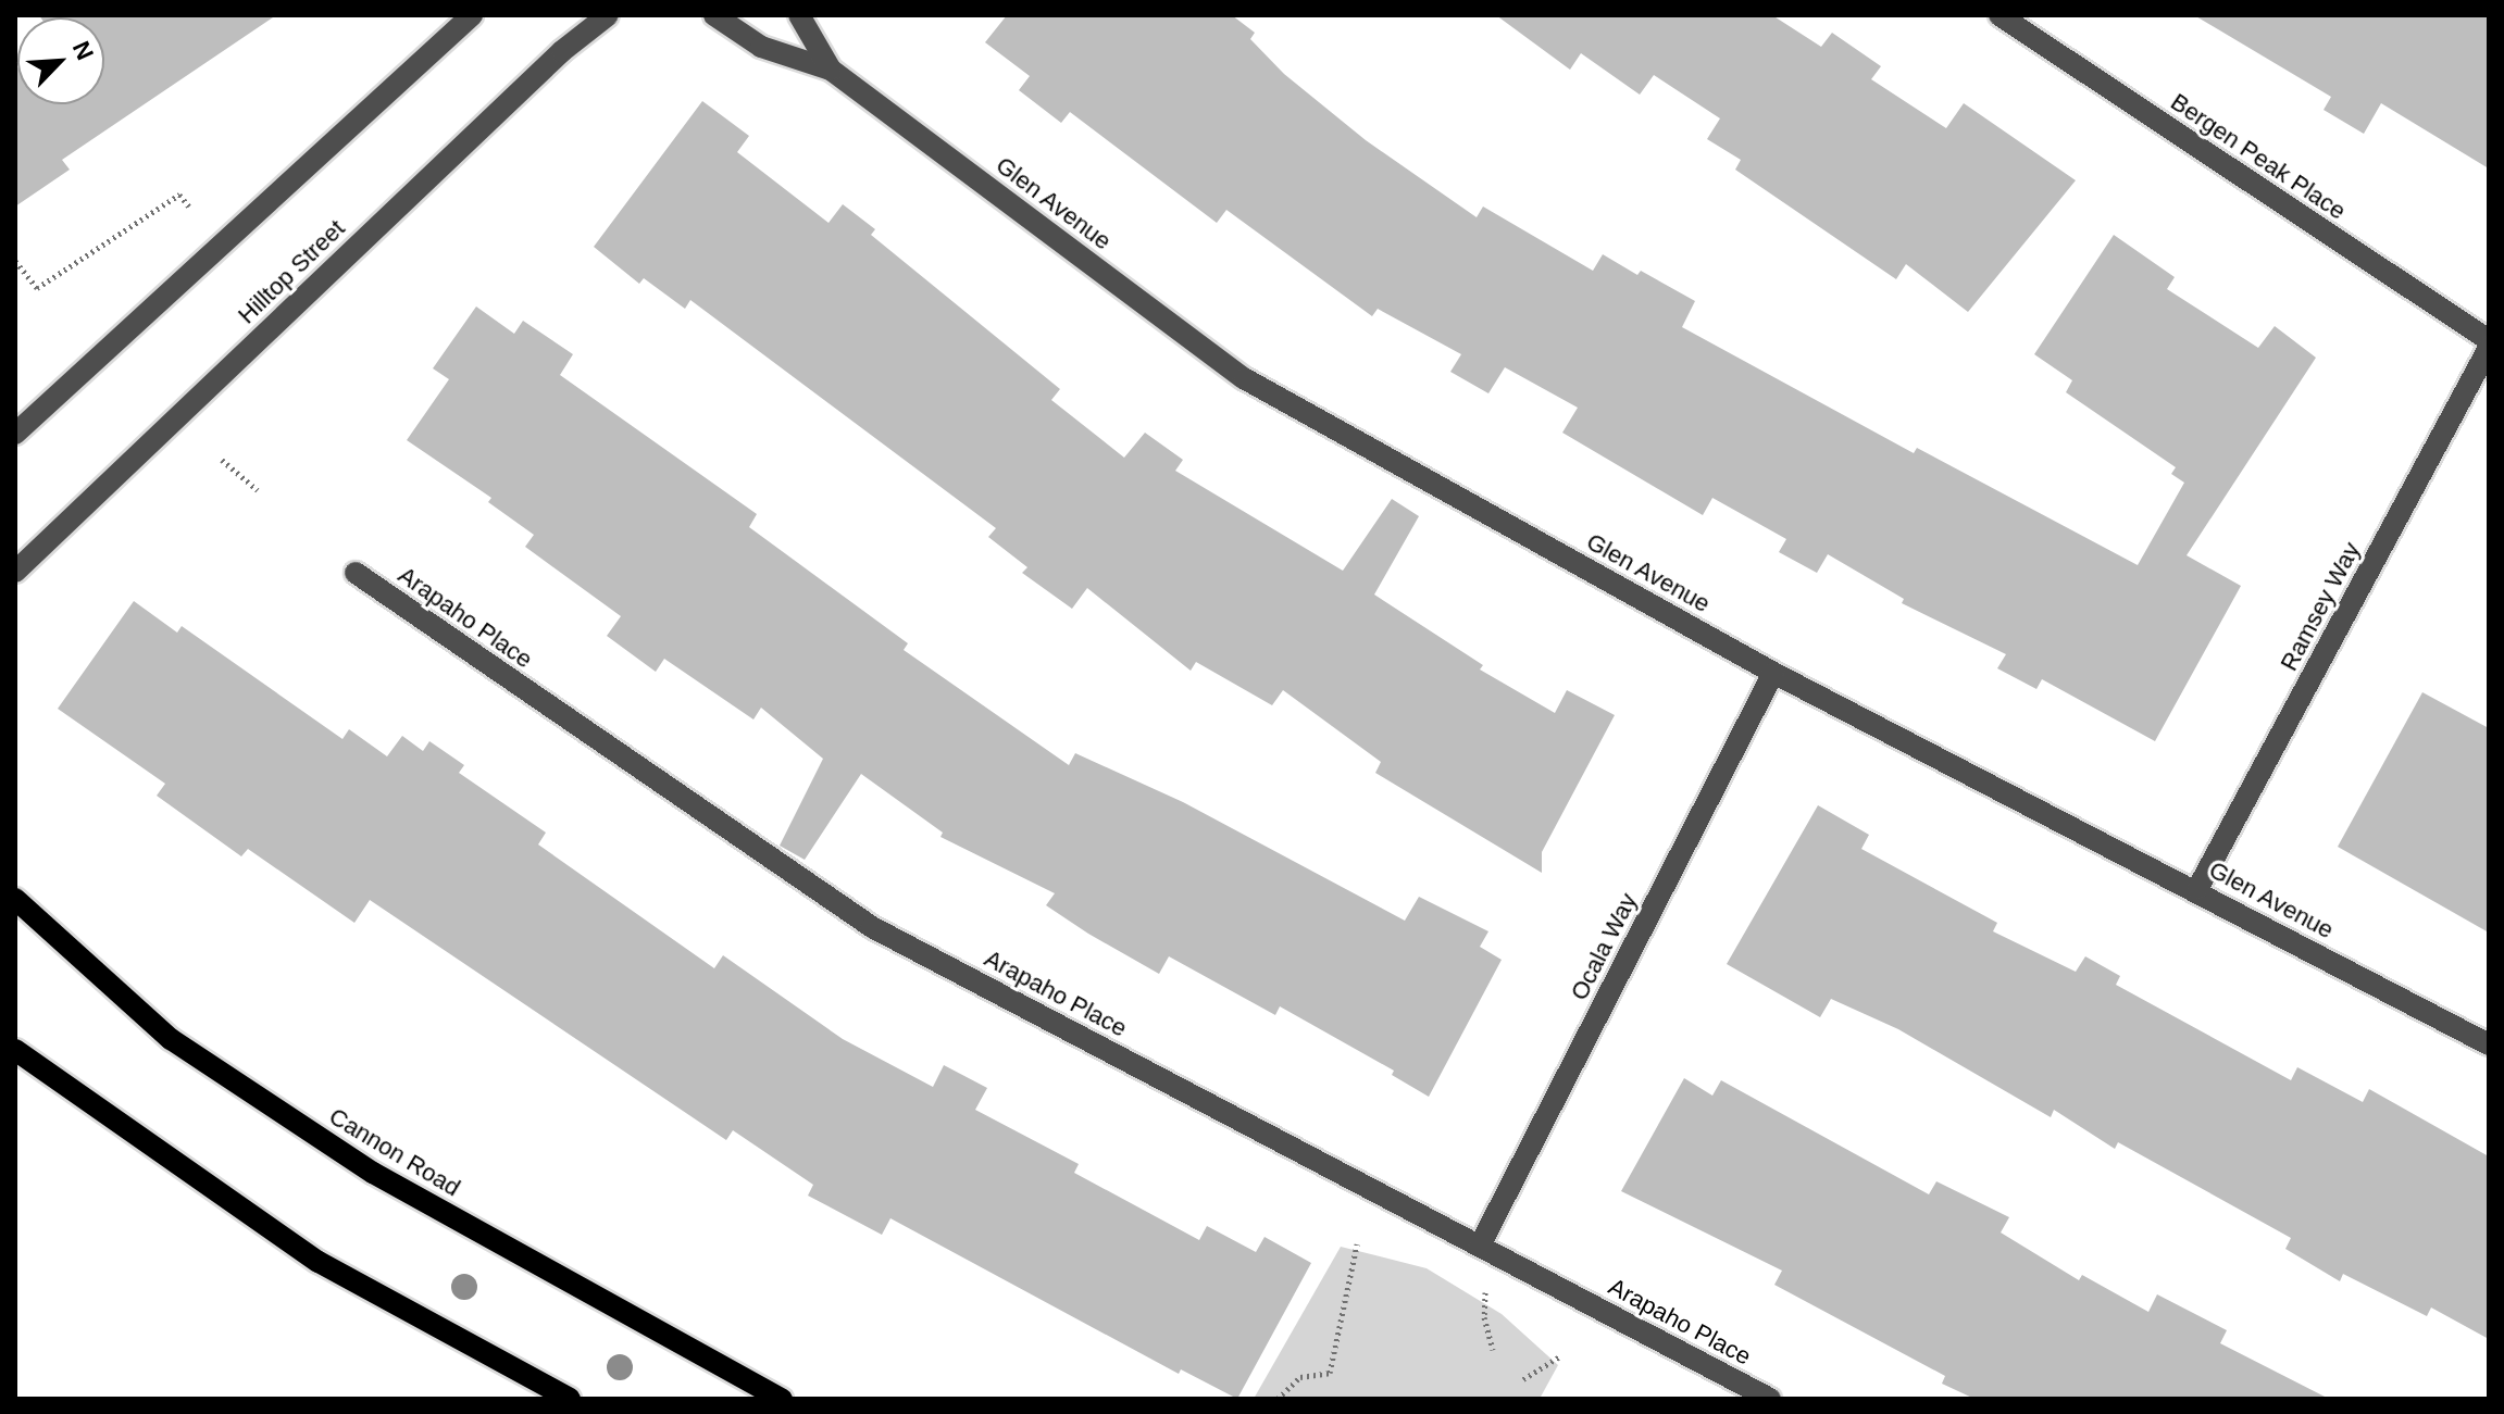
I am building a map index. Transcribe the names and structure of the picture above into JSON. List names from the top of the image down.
{
  "streets": {
    "main road": ["Cannon Road"],
    "street": [
      "Bergen Peak Place",
      "Glen Avenue",
      "Hilltop Street",
      "Ramsey Way",
      "Arapaho Place",
      "Ocala Way"
    ]
  },
  "crossings": [
    ["Glen Avenue", "Ramsey Way"],
    ["Glen Avenue", "Ocala Way"],
    ["Arapaho Place", "Ocala Way"]
  ],
  "north": "top right"
}
